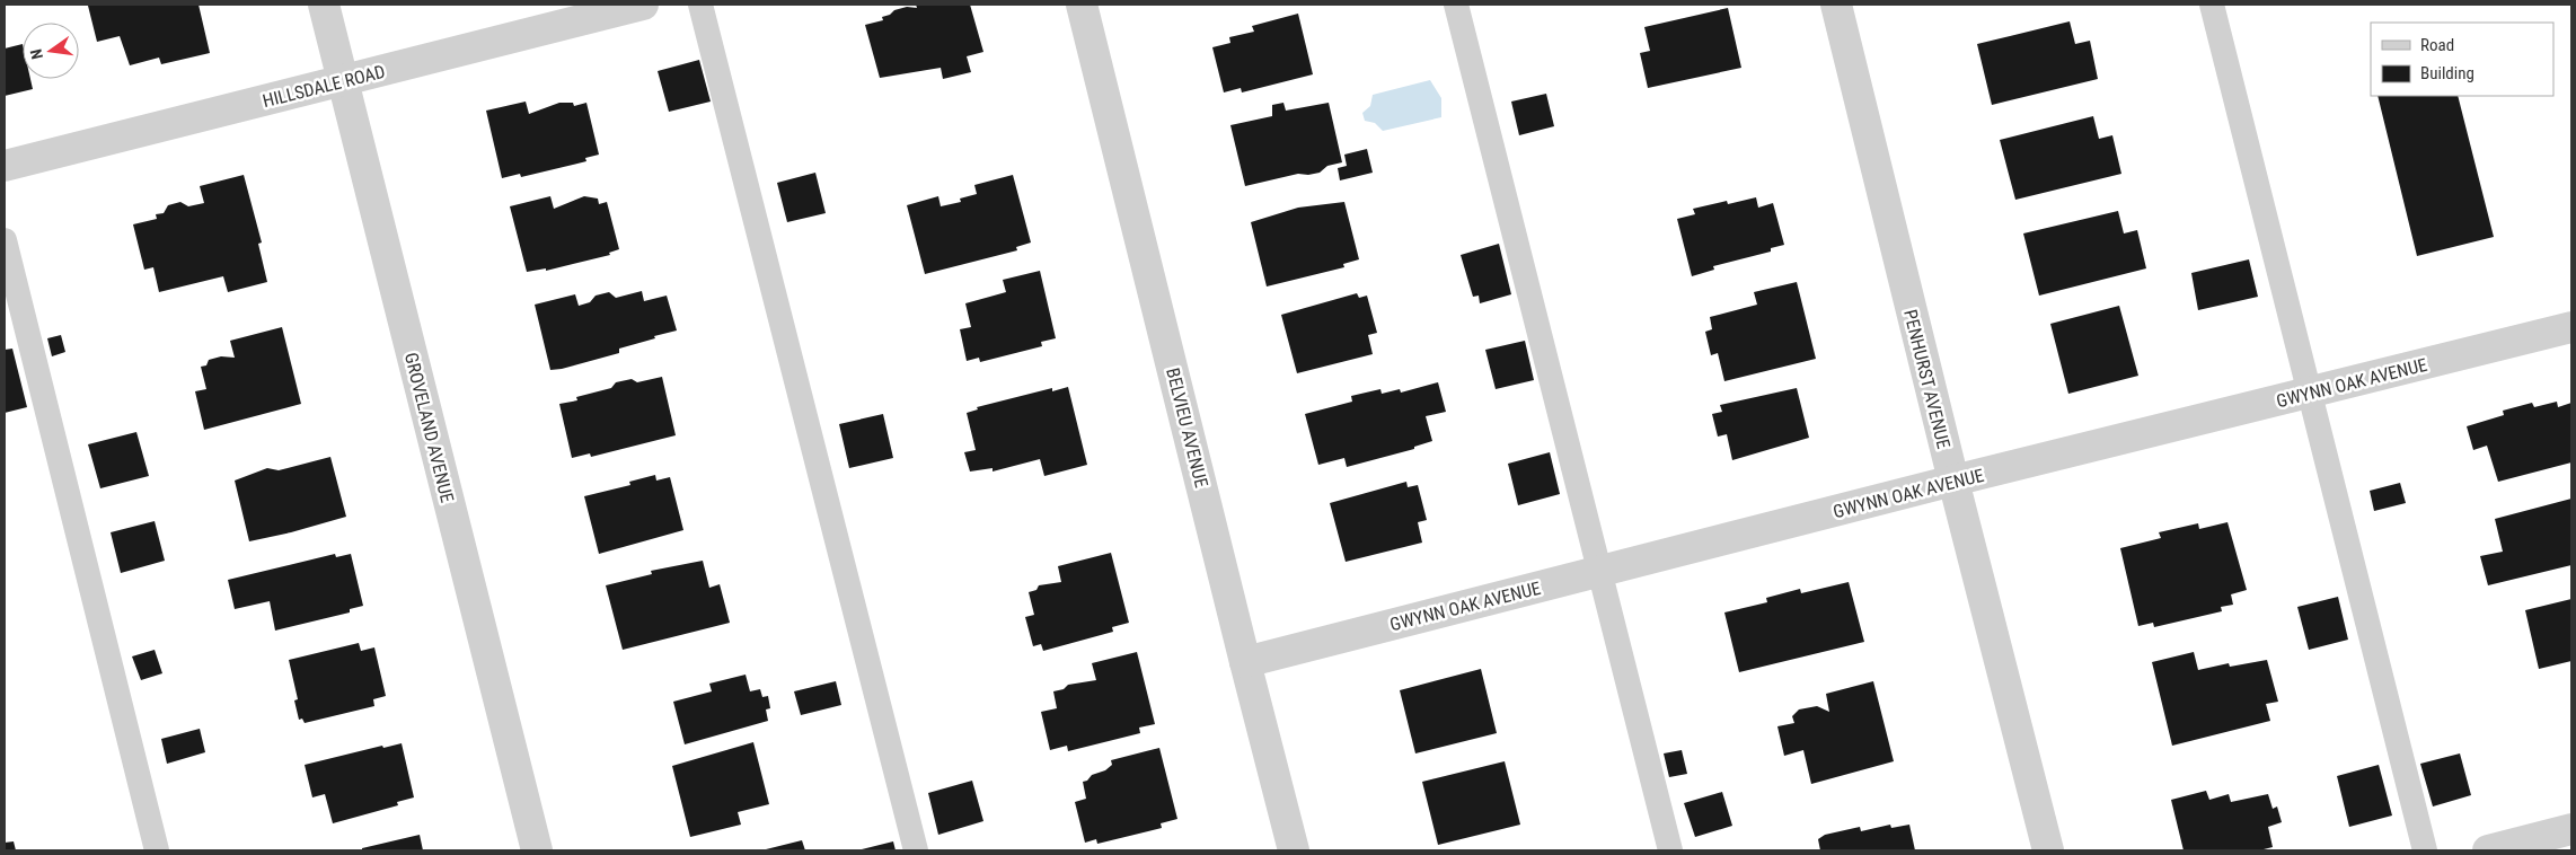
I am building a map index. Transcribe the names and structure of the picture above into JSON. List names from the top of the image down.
{
  "streets": {
    "street": [
      "HILLSDALE ROAD",
      "PENHURST AVENUE",
      "GWYNN OAK AVENUE",
      "GROVELAND AVENUE",
      "BELVIEU AVENUE"
    ]
  },
  "crossings": [
    ["HILLSDALE ROAD", "GROVELAND AVENUE"],
    ["PENHURST AVENUE", "GWYNN OAK AVENUE"],
    ["GWYNN OAK AVENUE", "BELVIEU AVENUE"]
  ],
  "legend": ["Road", "Building"],
  "north": "left"
}
